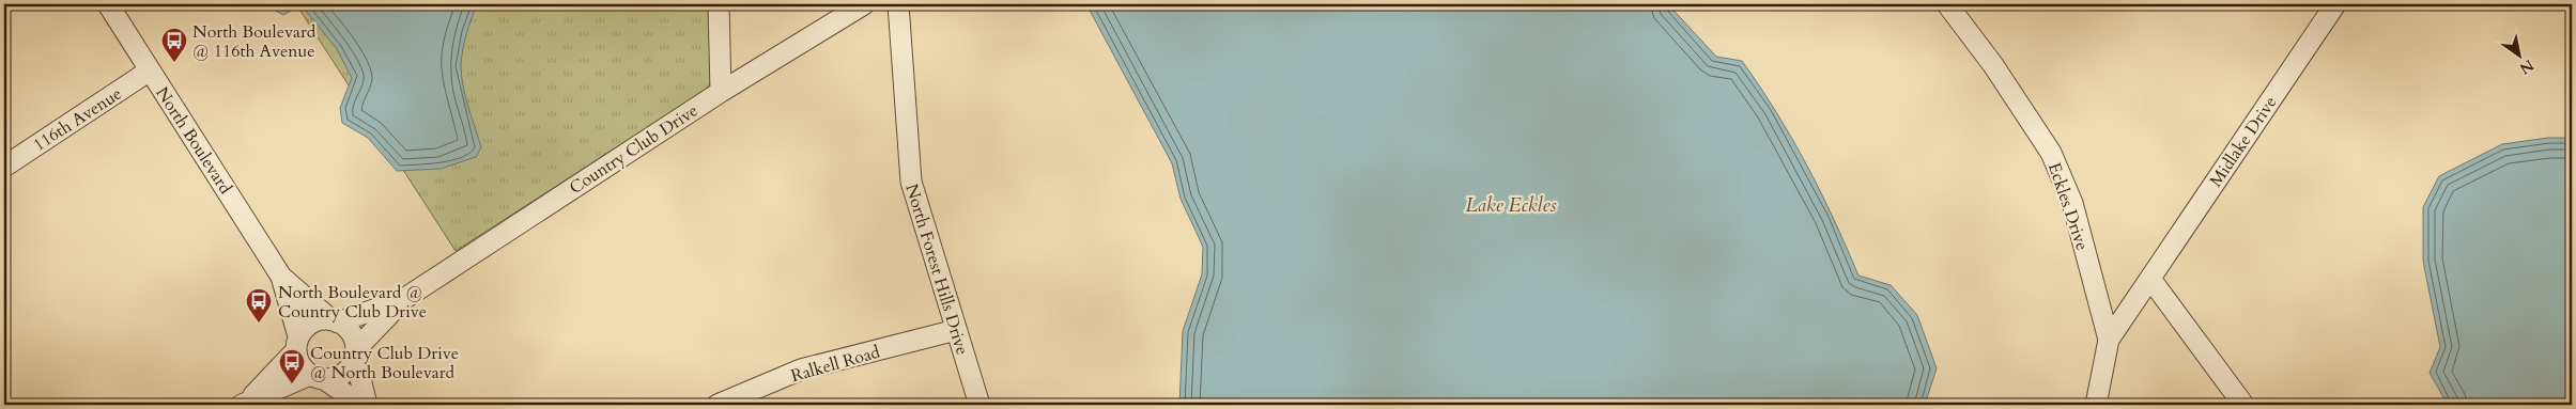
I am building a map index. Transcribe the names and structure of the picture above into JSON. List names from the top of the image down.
{
  "streets": {
    "street": [
      "116th Avenue",
      "North Boulevard",
      "Midlake Drive",
      "Country Club Drive",
      "Eckles Drive",
      "North Forest Hills Drive",
      "Ralkell Road"
    ]
  },
  "crossings": [
    ["116th Avenue", "North Boulevard"],
    ["North Boulevard", "Country Club Drive"],
    ["Midlake Drive", "Eckles Drive"],
    ["North Forest Hills Drive", "Ralkell Road"]
  ],
  "water": ["Lake Eckles"],
  "places": {
    "bus stop": ["North Boulevard @ 116th Avenue", "North Boulevard @ Country Club Drive", "Country Club Drive @ North Boulevard"]
  },
  "north": "bottom right"
}
